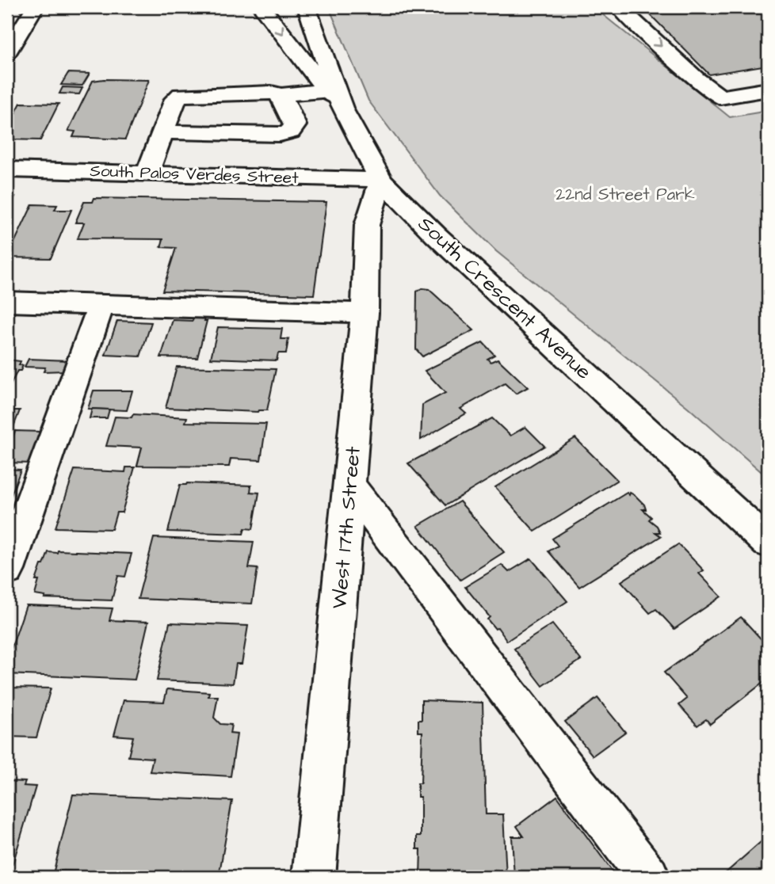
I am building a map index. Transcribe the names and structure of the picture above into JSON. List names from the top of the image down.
{
  "streets": {
    "street": ["South Palos Verdes Street", "South Crescent Avenue", "West 17th Street"]
  },
  "crossings": [
    ["South Palos Verdes Street", "South Crescent Avenue"],
    ["South Palos Verdes Street", "West 17th Street"],
    ["South Crescent Avenue", "West 17th Street"]
  ],
  "parks": ["22nd Street Park"]
}
